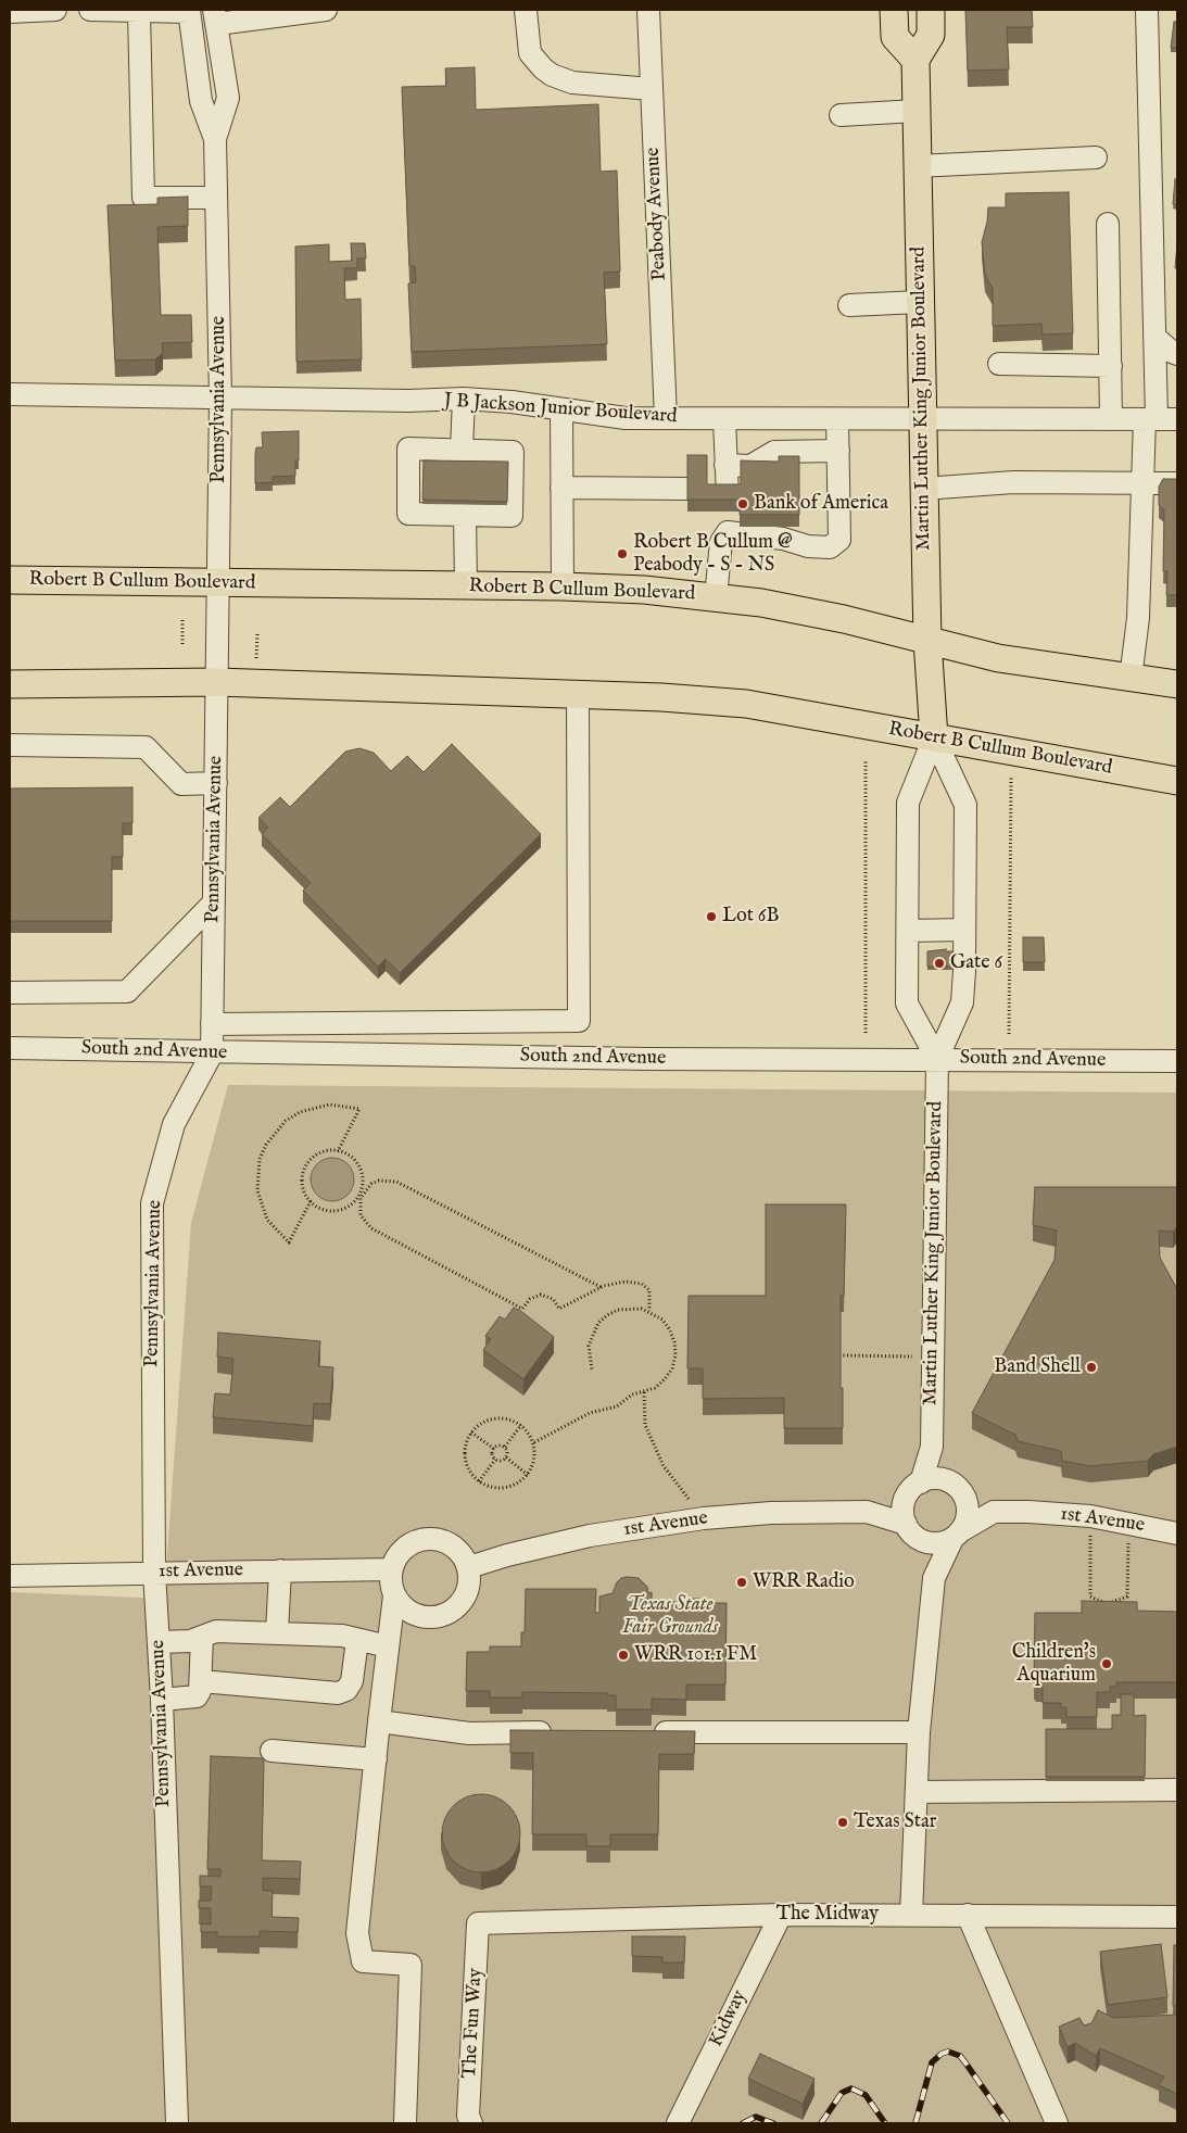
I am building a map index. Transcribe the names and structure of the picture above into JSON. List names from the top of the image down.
{
  "streets": {
    "main road": ["Martin Luther King Junior Boulevard", "Robert B Cullum Boulevard"],
    "street": [
      "Peabody Avenue",
      "Pennsylvania Avenue",
      "J B Jackson Junior Boulevard",
      "South 2nd Avenue",
      "1st Avenue",
      "The Midway",
      "Kidway",
      "The Fun Way"
    ]
  },
  "crossings": [
    ["Peabody Avenue", "J B Jackson Junior Boulevard"],
    ["Martin Luther King Junior Boulevard", "J B Jackson Junior Boulevard"],
    ["Martin Luther King Junior Boulevard", "Robert B Cullum Boulevard"],
    ["Martin Luther King Junior Boulevard", "South 2nd Avenue"],
    ["Pennsylvania Avenue", "J B Jackson Junior Boulevard"],
    ["Pennsylvania Avenue", "Robert B Cullum Boulevard"],
    ["Pennsylvania Avenue", "South 2nd Avenue"],
    ["Pennsylvania Avenue", "1st Avenue"],
    ["The Midway", "Kidway"],
    ["The Midway", "The Fun Way"]
  ],
  "parks": ["Texas State Fair Grounds"],
  "places": [
    "Bank of America",
    "Robert B Cullum @ Peabody - S - NS",
    "Lot 6B",
    "Gate 6",
    "Band Shell",
    "WRR Radio",
    "WRR 101.1 FM",
    "Children's Aquarium",
    "Texas Star"
  ]
}
